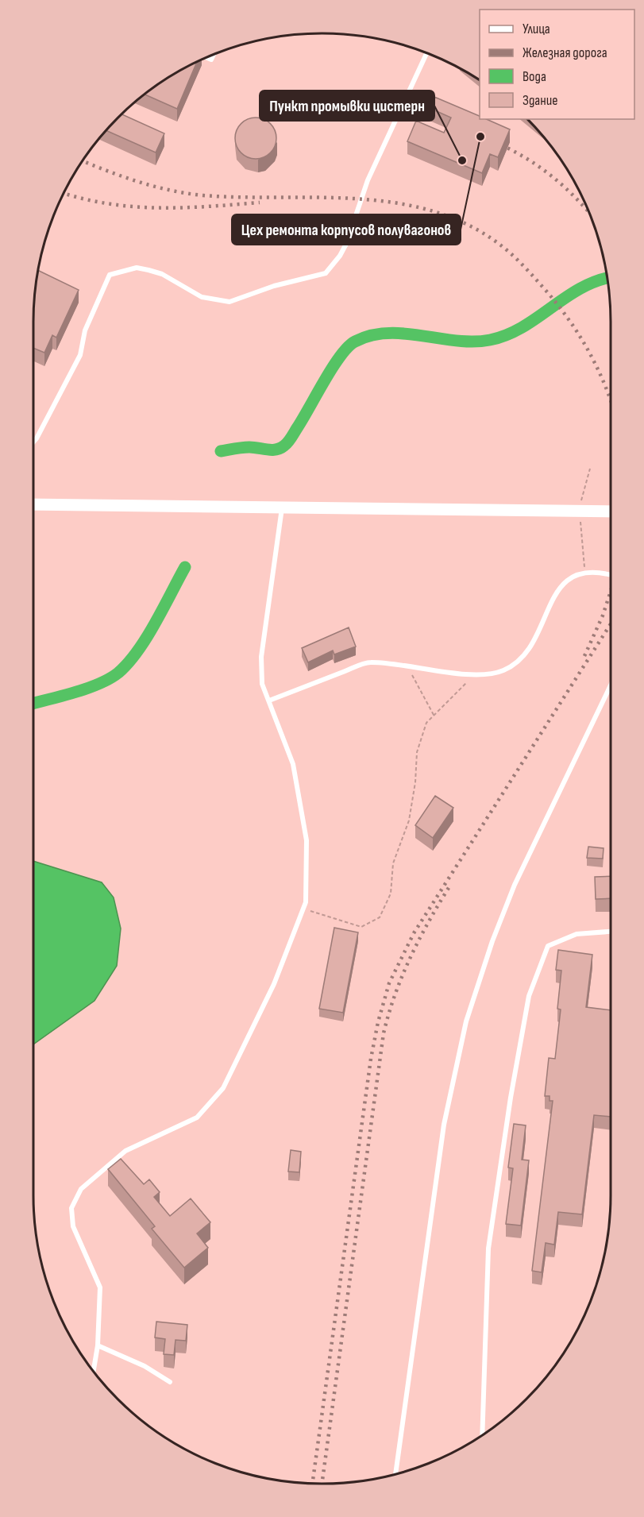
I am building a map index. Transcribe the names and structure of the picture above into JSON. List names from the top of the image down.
{
  "places": ["Цех ремонта корпусов полувагонов", "Пункт промывки цистерн"],
  "legend": [
    "Улица",
    "Железная дорога",
    "Вода",
    "Здание"
  ]
}
